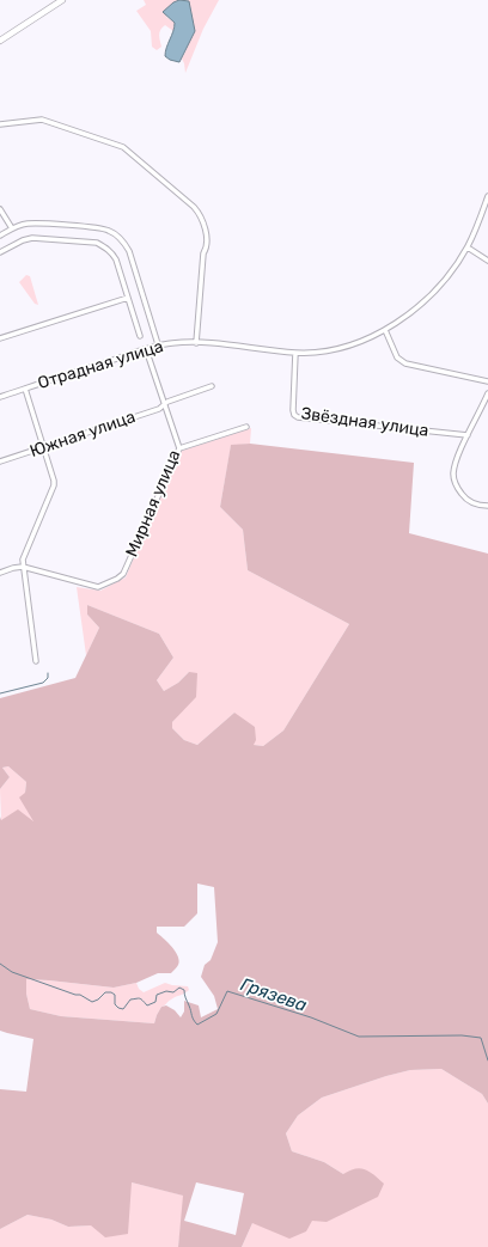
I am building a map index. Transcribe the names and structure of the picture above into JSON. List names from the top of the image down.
{
  "streets": {
    "street": [
      "Отрадная улица",
      "Звёздная улица",
      "Южная улица",
      "Мирная улица"
    ]
  },
  "crossings": [
    ["Отрадная улица", "Звёздная улица"],
    ["Отрадная улица", "Мирная улица"],
    ["Южная улица", "Мирная улица"]
  ],
  "water": ["Грязева"]
}
